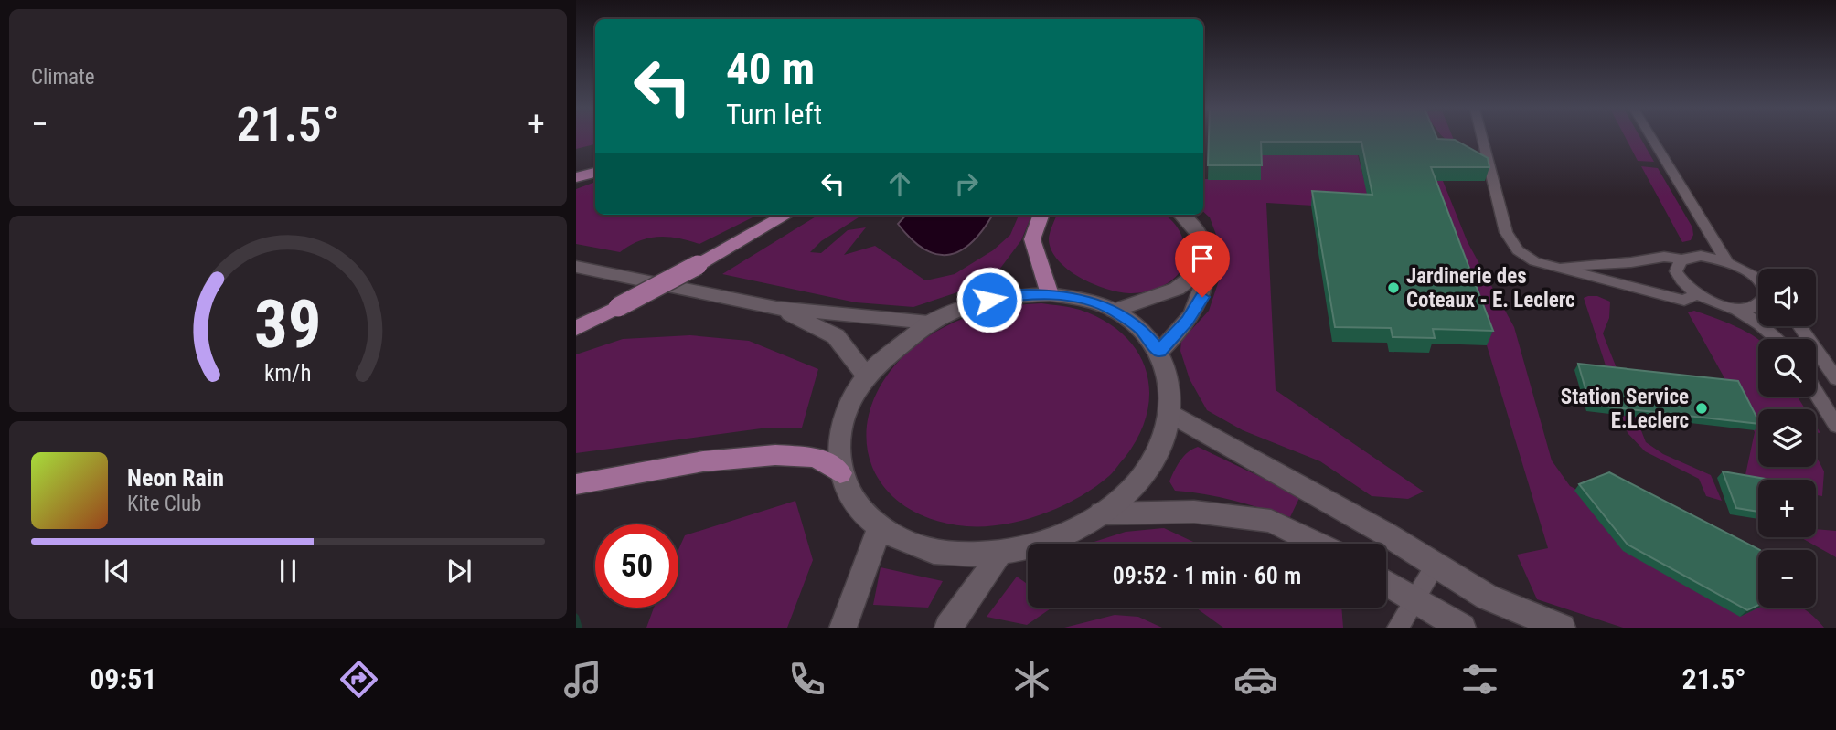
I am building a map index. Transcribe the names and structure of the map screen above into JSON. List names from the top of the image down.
{
  "places": ["Jardinerie des Coteaux - E. Leclerc", "Station Service E.Leclerc"],
  "page": {
    "tile": "Climate",
    "turn": ["40 m", "Turn left"],
    "heat": ["−", "21.5°", "+"],
    "map_buttons": ["+", "−"],
    "song": ["Neon Rain", "Kite Club"],
    "limit": "50",
    "trip": "09:52 · 1 min · 60 m",
    "tabs": ["09:51", "21.5°"],
    "gauge": ["39", "km/h"]
  }
}
